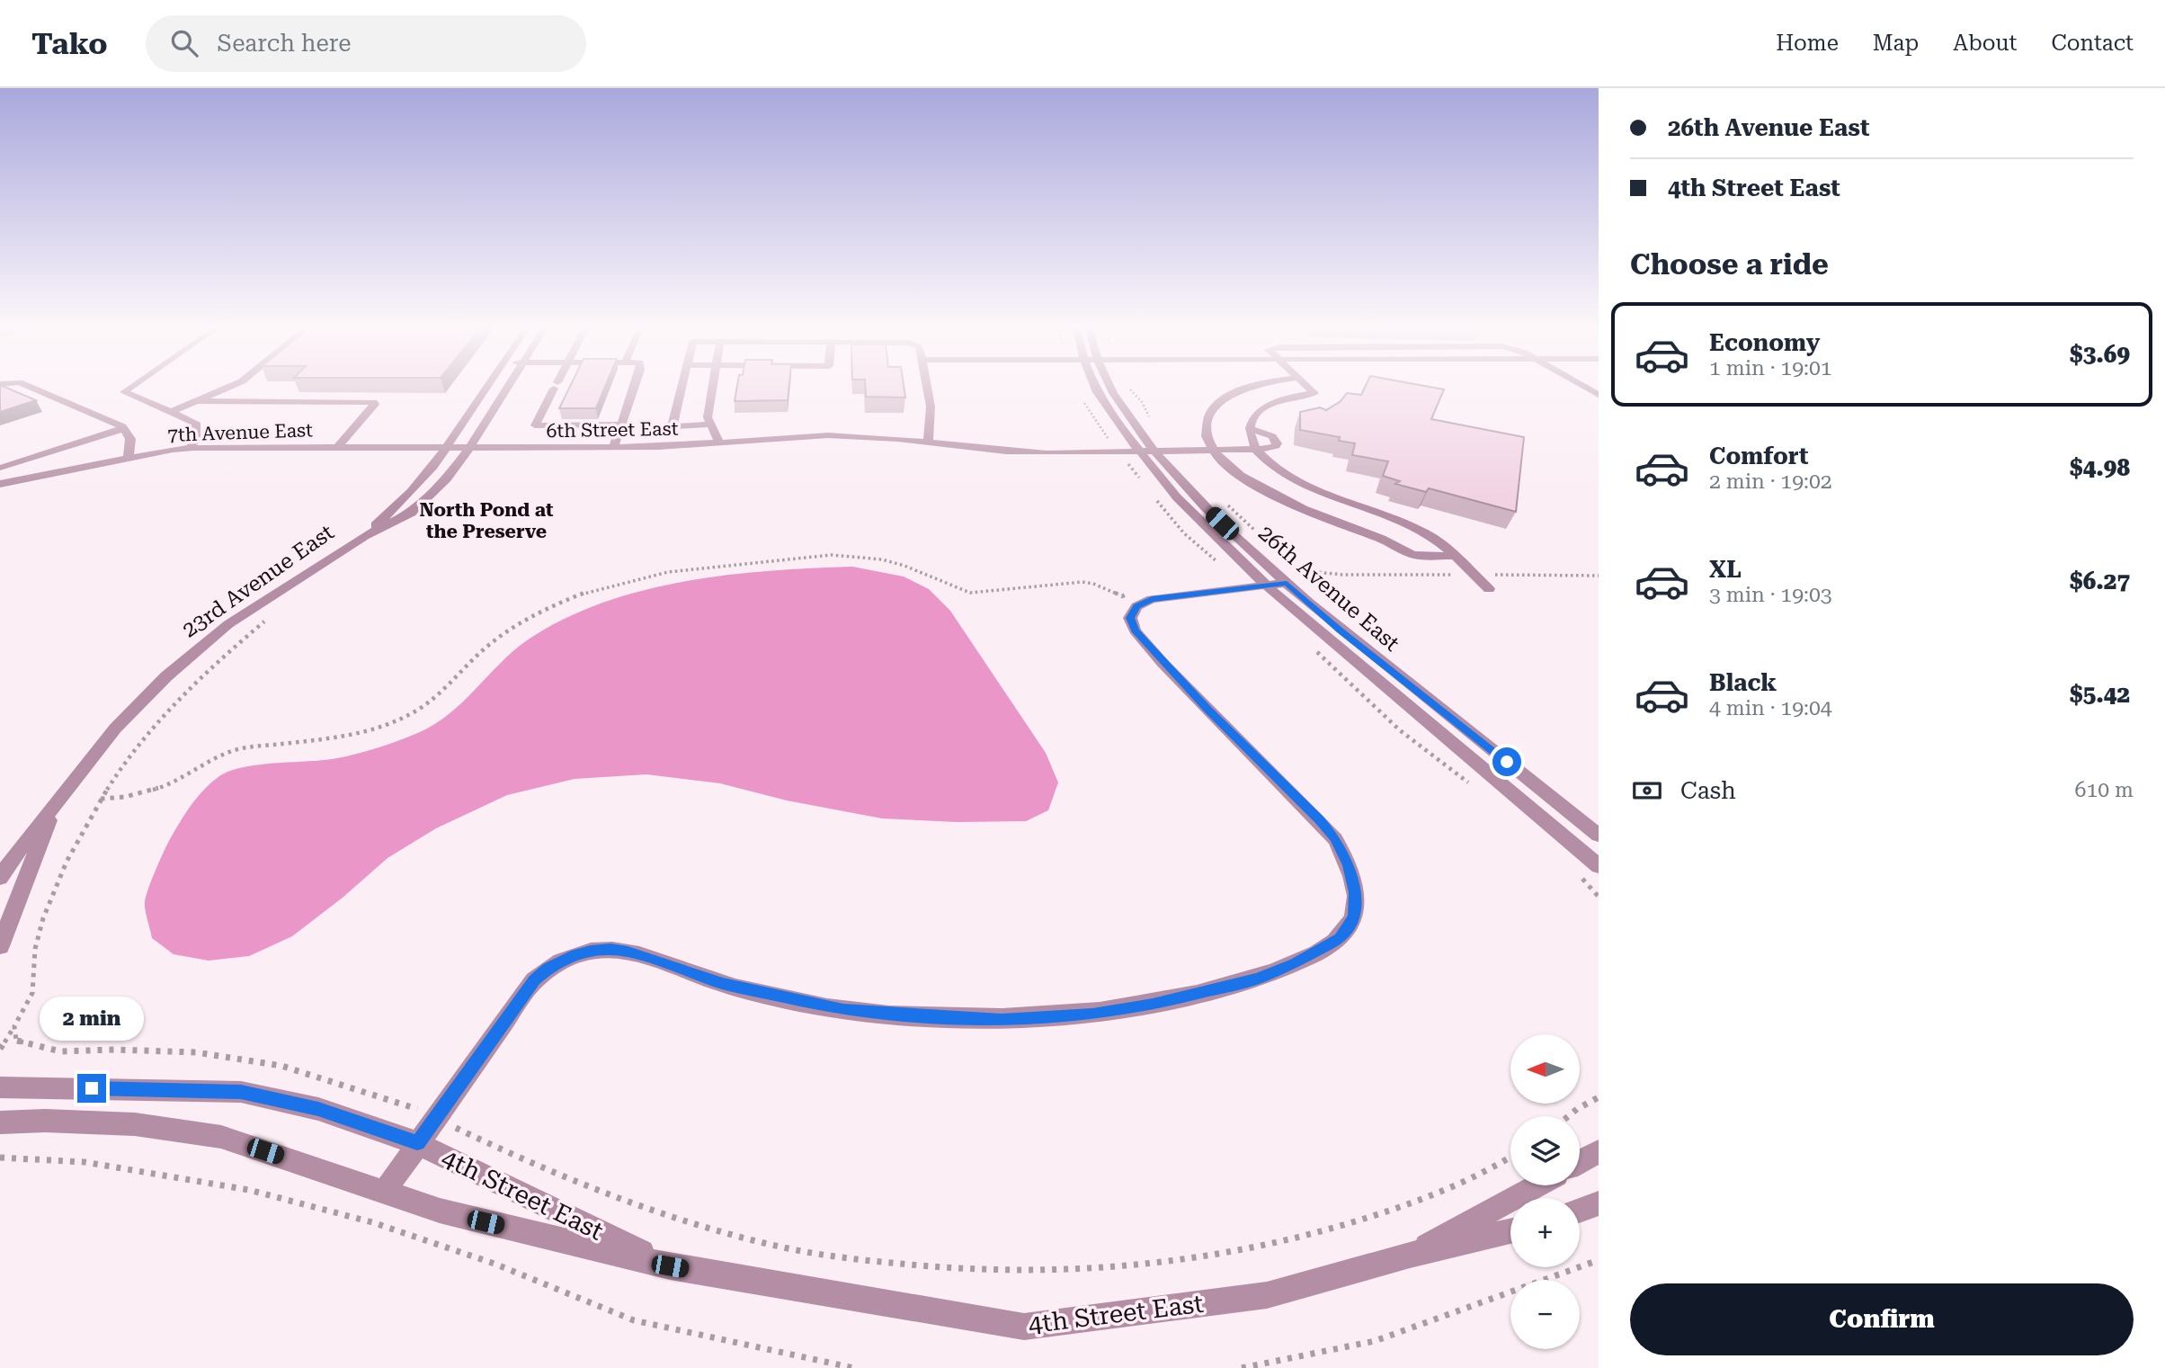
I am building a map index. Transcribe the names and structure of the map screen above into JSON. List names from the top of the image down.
{
  "streets": {
    "street": [
      "6th Street East",
      "7th Avenue East",
      "23rd Avenue East",
      "26th Avenue East",
      "4th Street East"
    ]
  },
  "crossings": [
    ["6th Street East", "7th Avenue East"],
    ["6th Street East", "26th Avenue East"]
  ],
  "districts": ["North Pond at the Preserve"],
  "north": "left",
  "page": {
    "header": "Tako",
    "search": "Search here",
    "nav": [
      "Home",
      "Map",
      "About",
      "Contact"
    ],
    "banner": ["26th Avenue East", "4th Street East"],
    "heading": "Choose a ride",
    "list": [
      {
        "name": "Economy",
        "note": "1 min · 19:01",
        "value": "$3.69"
      },
      {
        "name": "Comfort",
        "note": "2 min · 19:02",
        "value": "$4.98"
      },
      {
        "name": "XL",
        "note": "3 min · 19:03",
        "value": "$6.27"
      },
      {
        "name": "Black",
        "note": "4 min · 19:04",
        "value": "$5.42"
      }
    ],
    "pay": ["Cash", "610 m"],
    "bubble": "2 min",
    "map_buttons": ["+", "−"],
    "buttons": "Confirm"
  }
}
